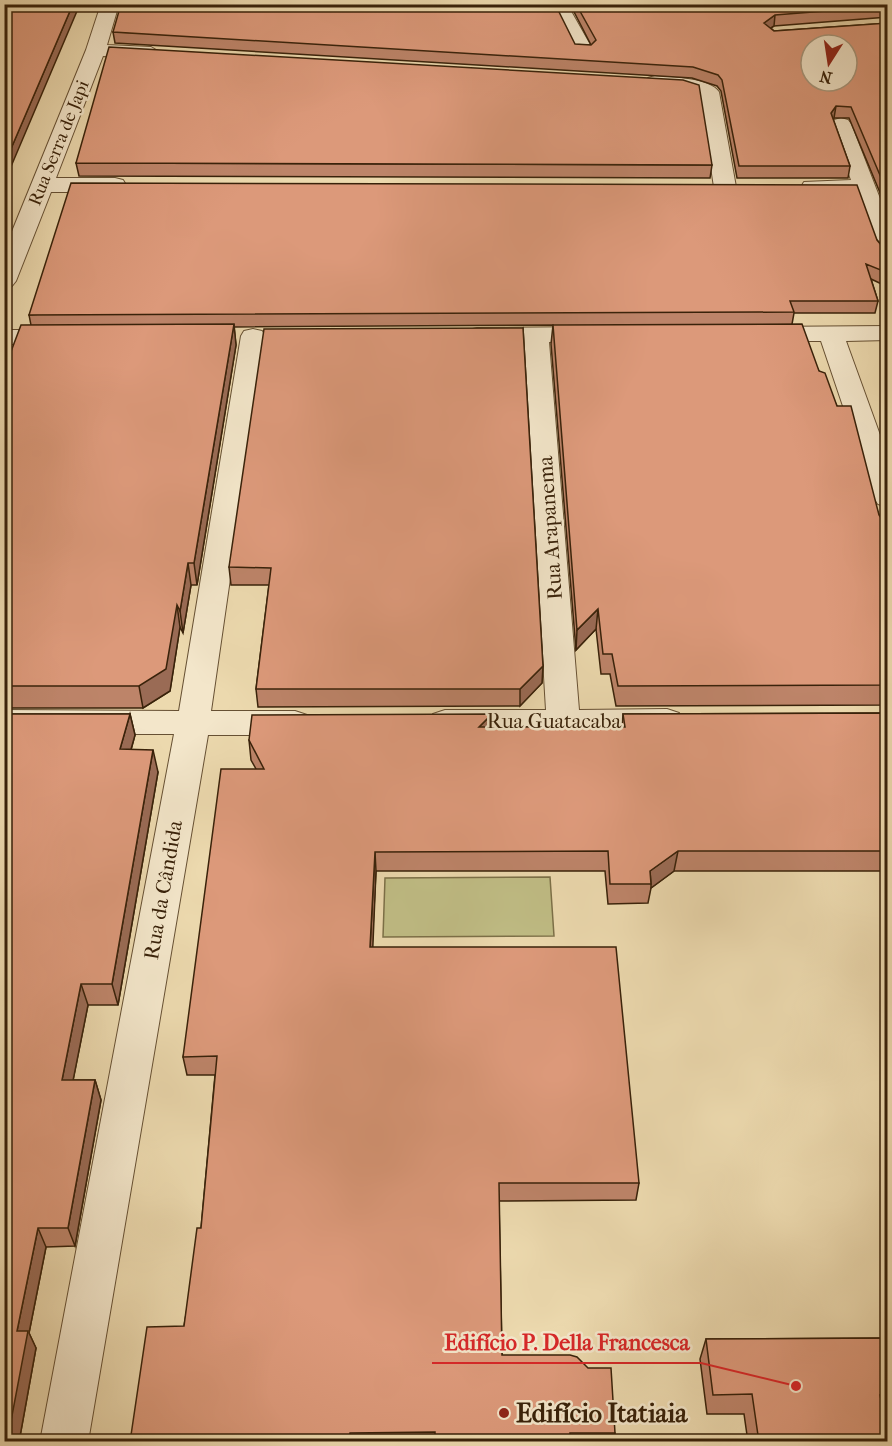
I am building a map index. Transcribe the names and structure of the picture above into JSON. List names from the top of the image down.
{
  "streets": {
    "street": [
      "Rua Serra de Japi",
      "Rua Arapanema",
      "Rua Guatacaba",
      "Rua da Cândida"
    ]
  },
  "crossings": [
    ["Rua Arapanema", "Rua Guatacaba"]
  ],
  "places": ["Edifício P. Della Francesca", "Edifício Itatiaia"],
  "north": "bottom"
}
